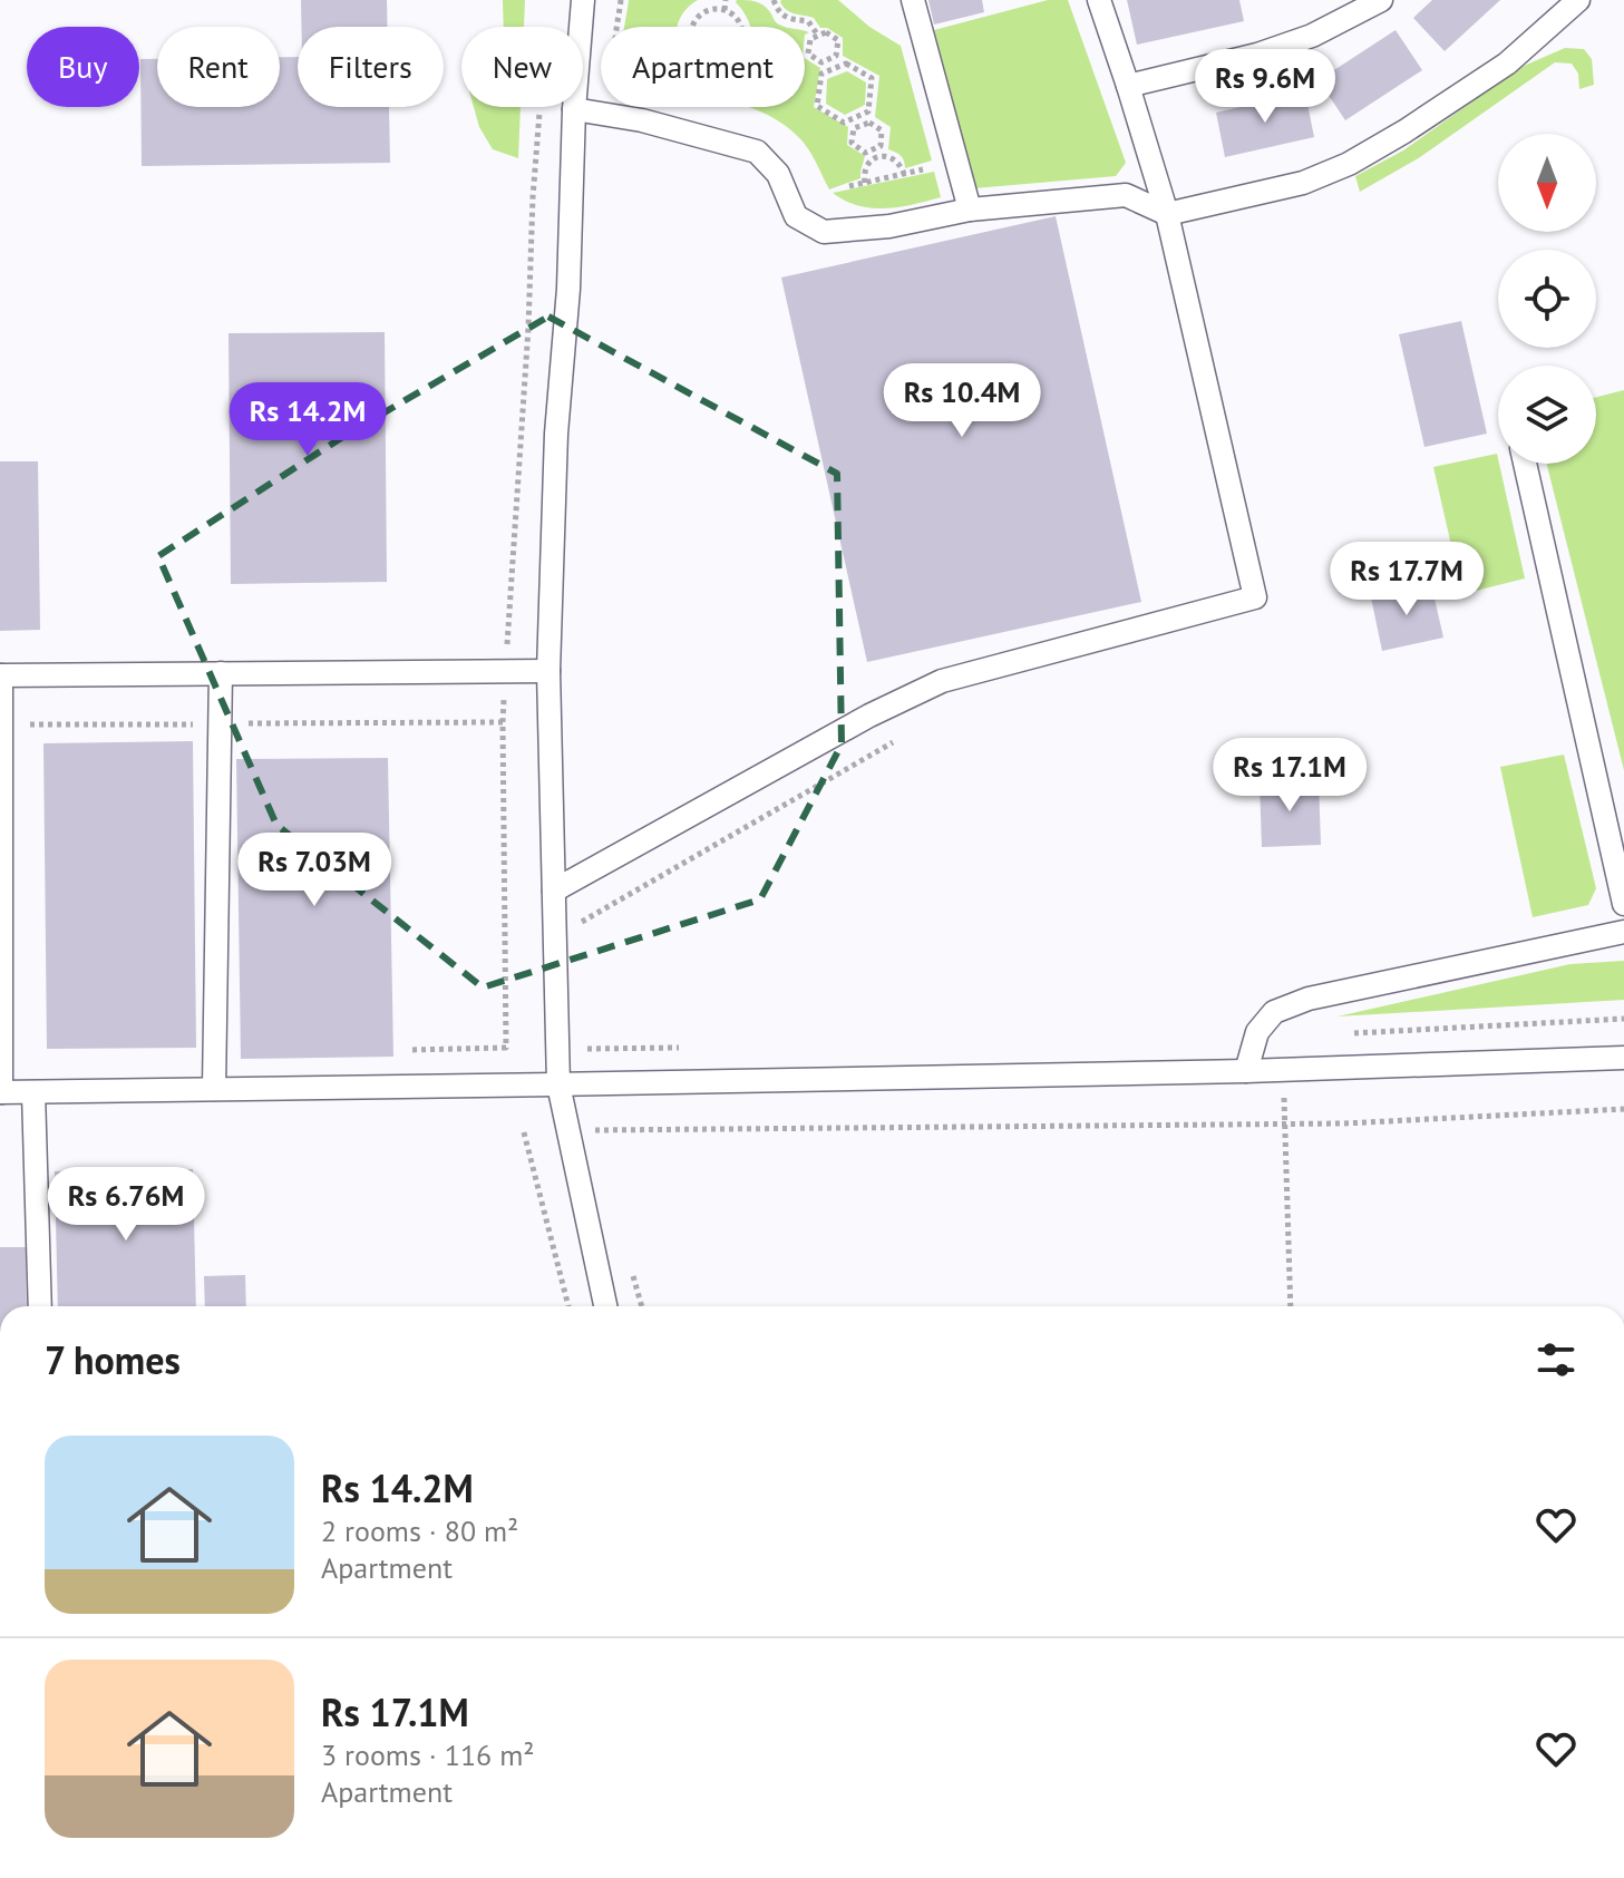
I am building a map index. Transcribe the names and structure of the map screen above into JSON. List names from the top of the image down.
{
  "north": "bottom",
  "page": {
    "chip": [
      "Buy",
      "Rent",
      "Filters",
      "New",
      "Apartment"
    ],
    "price": [
      "Rs 9.6M",
      "Rs 10.4M",
      "Rs 14.2M",
      "Rs 17.7M",
      "Rs 17.1M",
      "Rs 7.03M",
      "Rs 6.76M"
    ],
    "heading": "7 homes",
    "list": [
      {
        "name": "Rs 14.2M",
        "note": "2 rooms · 80 m² · Apartment"
      },
      {
        "name": "Rs 17.1M",
        "note": "3 rooms · 116 m² · Apartment"
      }
    ]
  }
}
